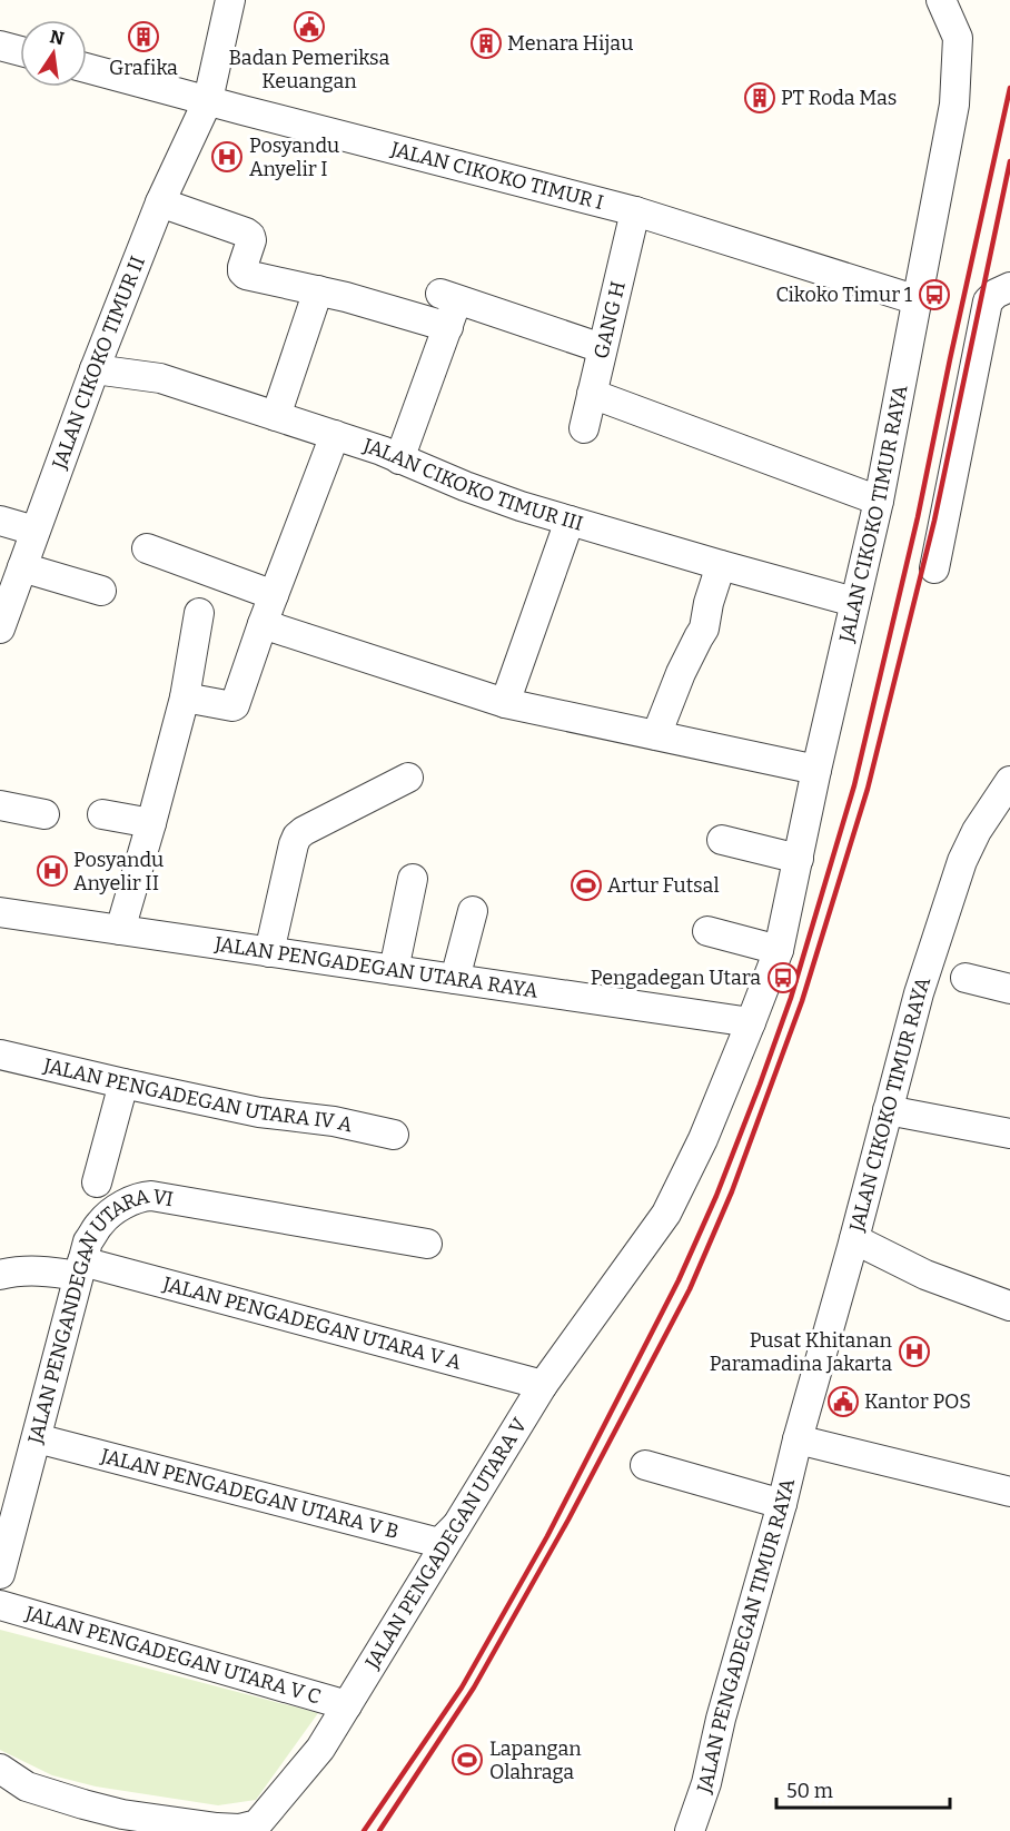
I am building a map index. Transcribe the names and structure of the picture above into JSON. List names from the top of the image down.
{
  "streets": {
    "street": [
      "JALAN CIKOKO TIMUR I",
      "GANG H",
      "JALAN CIKOKO TIMUR II",
      "JALAN CIKOKO TIMUR III",
      "JALAN CIKOKO TIMUR RAYA",
      "JALAN PENGADEGAN UTARA RAYA",
      "JALAN PENGADEGAN UTARA IV A",
      "JALAN PENGADEGAN UTARA V A",
      "JALAN PENGANDEGAN UTARA VI",
      "JALAN PENGADEGAN UTARA V B",
      "JALAN PENGADEGAN UTARA V",
      "JALAN PENGADEGAN TIMUR RAYA",
      "JALAN PENGADEGAN UTARA V C"
    ]
  },
  "crossings": [
    ["JALAN CIKOKO TIMUR I", "GANG H"],
    ["JALAN CIKOKO TIMUR I", "JALAN CIKOKO TIMUR II"],
    ["JALAN CIKOKO TIMUR I", "JALAN CIKOKO TIMUR RAYA"],
    ["JALAN CIKOKO TIMUR II", "JALAN CIKOKO TIMUR III"],
    ["JALAN CIKOKO TIMUR III", "JALAN CIKOKO TIMUR RAYA"],
    ["JALAN CIKOKO TIMUR RAYA", "JALAN PENGADEGAN UTARA RAYA"],
    ["JALAN CIKOKO TIMUR RAYA", "JALAN PENGADEGAN UTARA V"],
    ["JALAN CIKOKO TIMUR RAYA", "JALAN PENGADEGAN TIMUR RAYA"],
    ["JALAN PENGADEGAN UTARA RAYA", "JALAN PENGADEGAN UTARA V"],
    ["JALAN PENGADEGAN UTARA V A", "JALAN PENGANDEGAN UTARA VI"],
    ["JALAN PENGADEGAN UTARA V A", "JALAN PENGADEGAN UTARA V"],
    ["JALAN PENGANDEGAN UTARA VI", "JALAN PENGADEGAN UTARA V B"],
    ["JALAN PENGADEGAN UTARA V B", "JALAN PENGADEGAN UTARA V"],
    ["JALAN PENGADEGAN UTARA V", "JALAN PENGADEGAN UTARA V C"]
  ],
  "places": {
    "public building": ["Badan Pemeriksa Keuangan", "Kantor POS"],
    "building": ["Grafika", "Menara Hijau", "PT Roda Mas"],
    "hospital": ["Posyandu Anyelir I", "Posyandu Anyelir II", "Pusat Khitanan Paramadina Jakarta"],
    "bus stop": ["Cikoko Timur 1", "Pengadegan Utara"],
    "sports": ["Artur Futsal", "Lapangan Olahraga"]
  },
  "scale_bar": "50 m",
  "north": "top"
}
